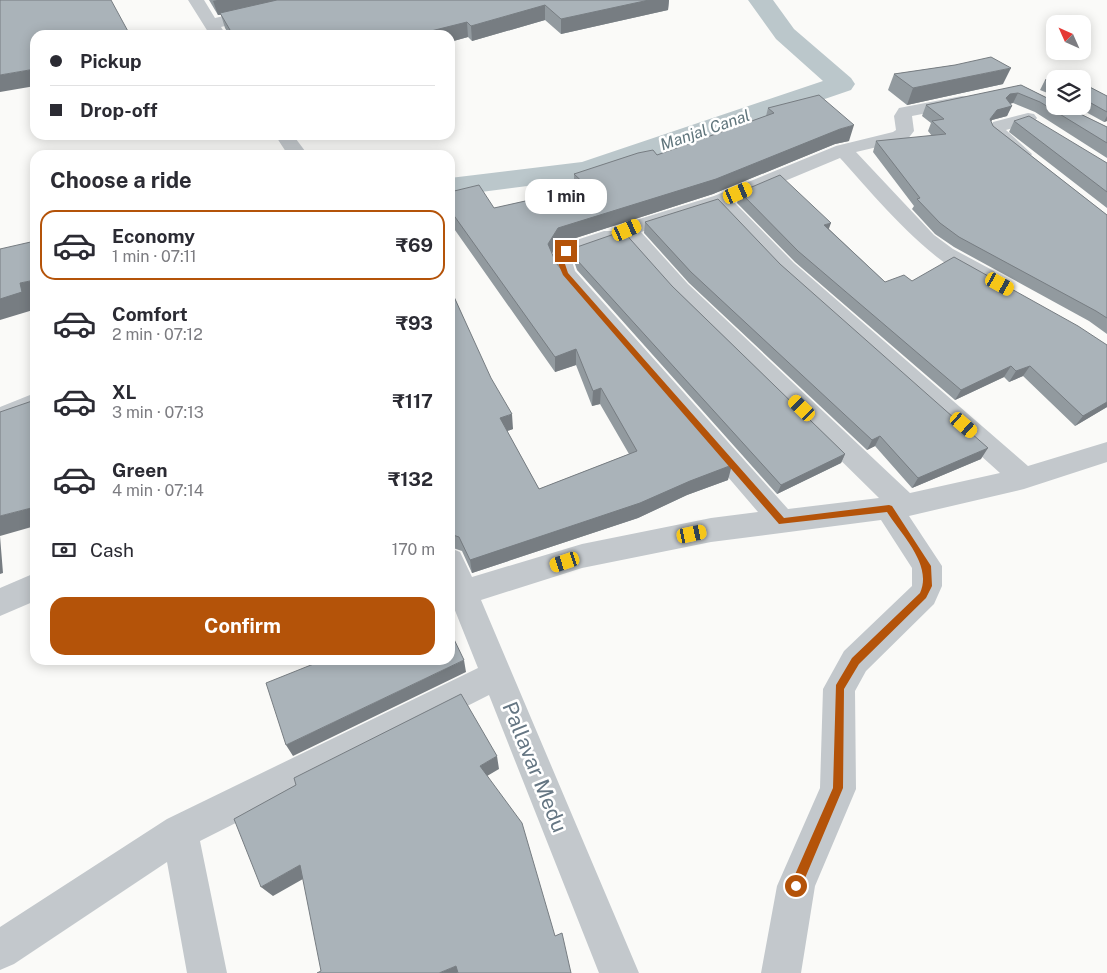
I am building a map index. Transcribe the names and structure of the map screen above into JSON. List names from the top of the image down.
{
  "streets": {
    "street": ["Pallavar Medu"]
  },
  "water": ["Manjal Canal"],
  "north": "top left",
  "page": {
    "banner": ["Pickup", "Drop-off"],
    "heading": "Choose a ride",
    "bubble": "1 min",
    "list": [
      {
        "name": "Economy",
        "note": "1 min · 07:11",
        "value": "₹69"
      },
      {
        "name": "Comfort",
        "note": "2 min · 07:12",
        "value": "₹93"
      },
      {
        "name": "XL",
        "note": "3 min · 07:13",
        "value": "₹117"
      },
      {
        "name": "Green",
        "note": "4 min · 07:14",
        "value": "₹132"
      }
    ],
    "pay": ["Cash", "170 m"],
    "buttons": "Confirm"
  }
}
